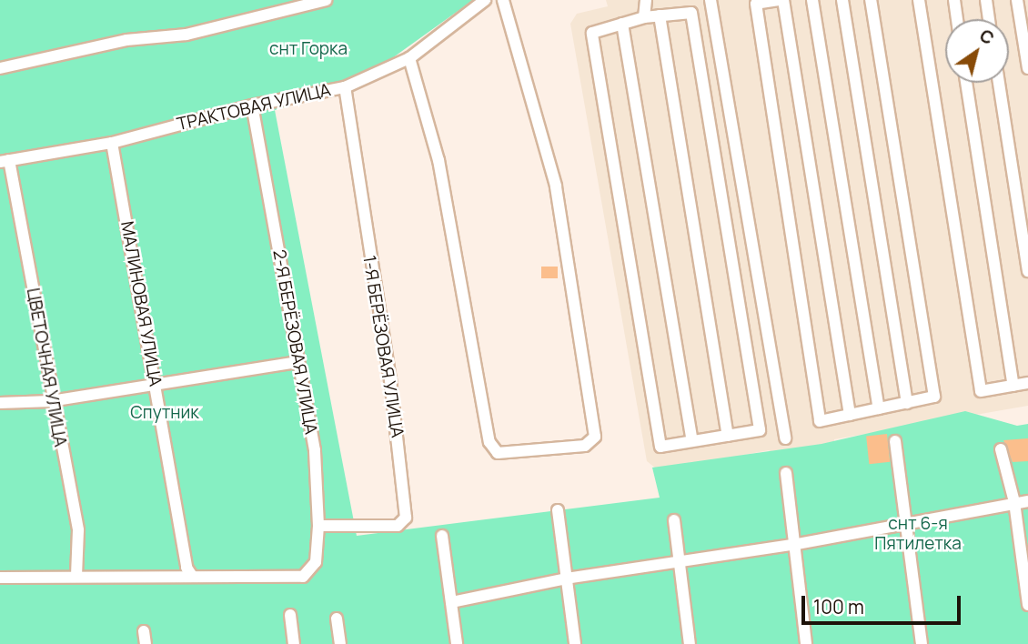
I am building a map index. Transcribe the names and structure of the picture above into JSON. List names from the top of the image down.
{
  "streets": {
    "street": [
      "ТРАКТОВАЯ УЛИЦА",
      "МАЛИНОВАЯ УЛИЦА",
      "2-Я БЕРЁЗОВАЯ УЛИЦА",
      "1-Я БЕРЁЗОВАЯ УЛИЦА",
      "ЦВЕТОЧНАЯ УЛИЦА"
    ]
  },
  "crossings": [
    ["ТРАКТОВАЯ УЛИЦА", "МАЛИНОВАЯ УЛИЦА"],
    ["ТРАКТОВАЯ УЛИЦА", "2-Я БЕРЁЗОВАЯ УЛИЦА"],
    ["ТРАКТОВАЯ УЛИЦА", "1-Я БЕРЁЗОВАЯ УЛИЦА"],
    ["ТРАКТОВАЯ УЛИЦА", "ЦВЕТОЧНАЯ УЛИЦА"],
    ["МАЛИНОВАЯ УЛИЦА", "2-Я БЕРЁЗОВАЯ УЛИЦА"],
    ["2-Я БЕРЁЗОВАЯ УЛИЦА", "1-Я БЕРЁЗОВАЯ УЛИЦА"]
  ],
  "parks": ["снт Горка", "Спутник", "снт 6-я Пятилетка"],
  "scale_bar": "100 m",
  "north": "top right"
}
